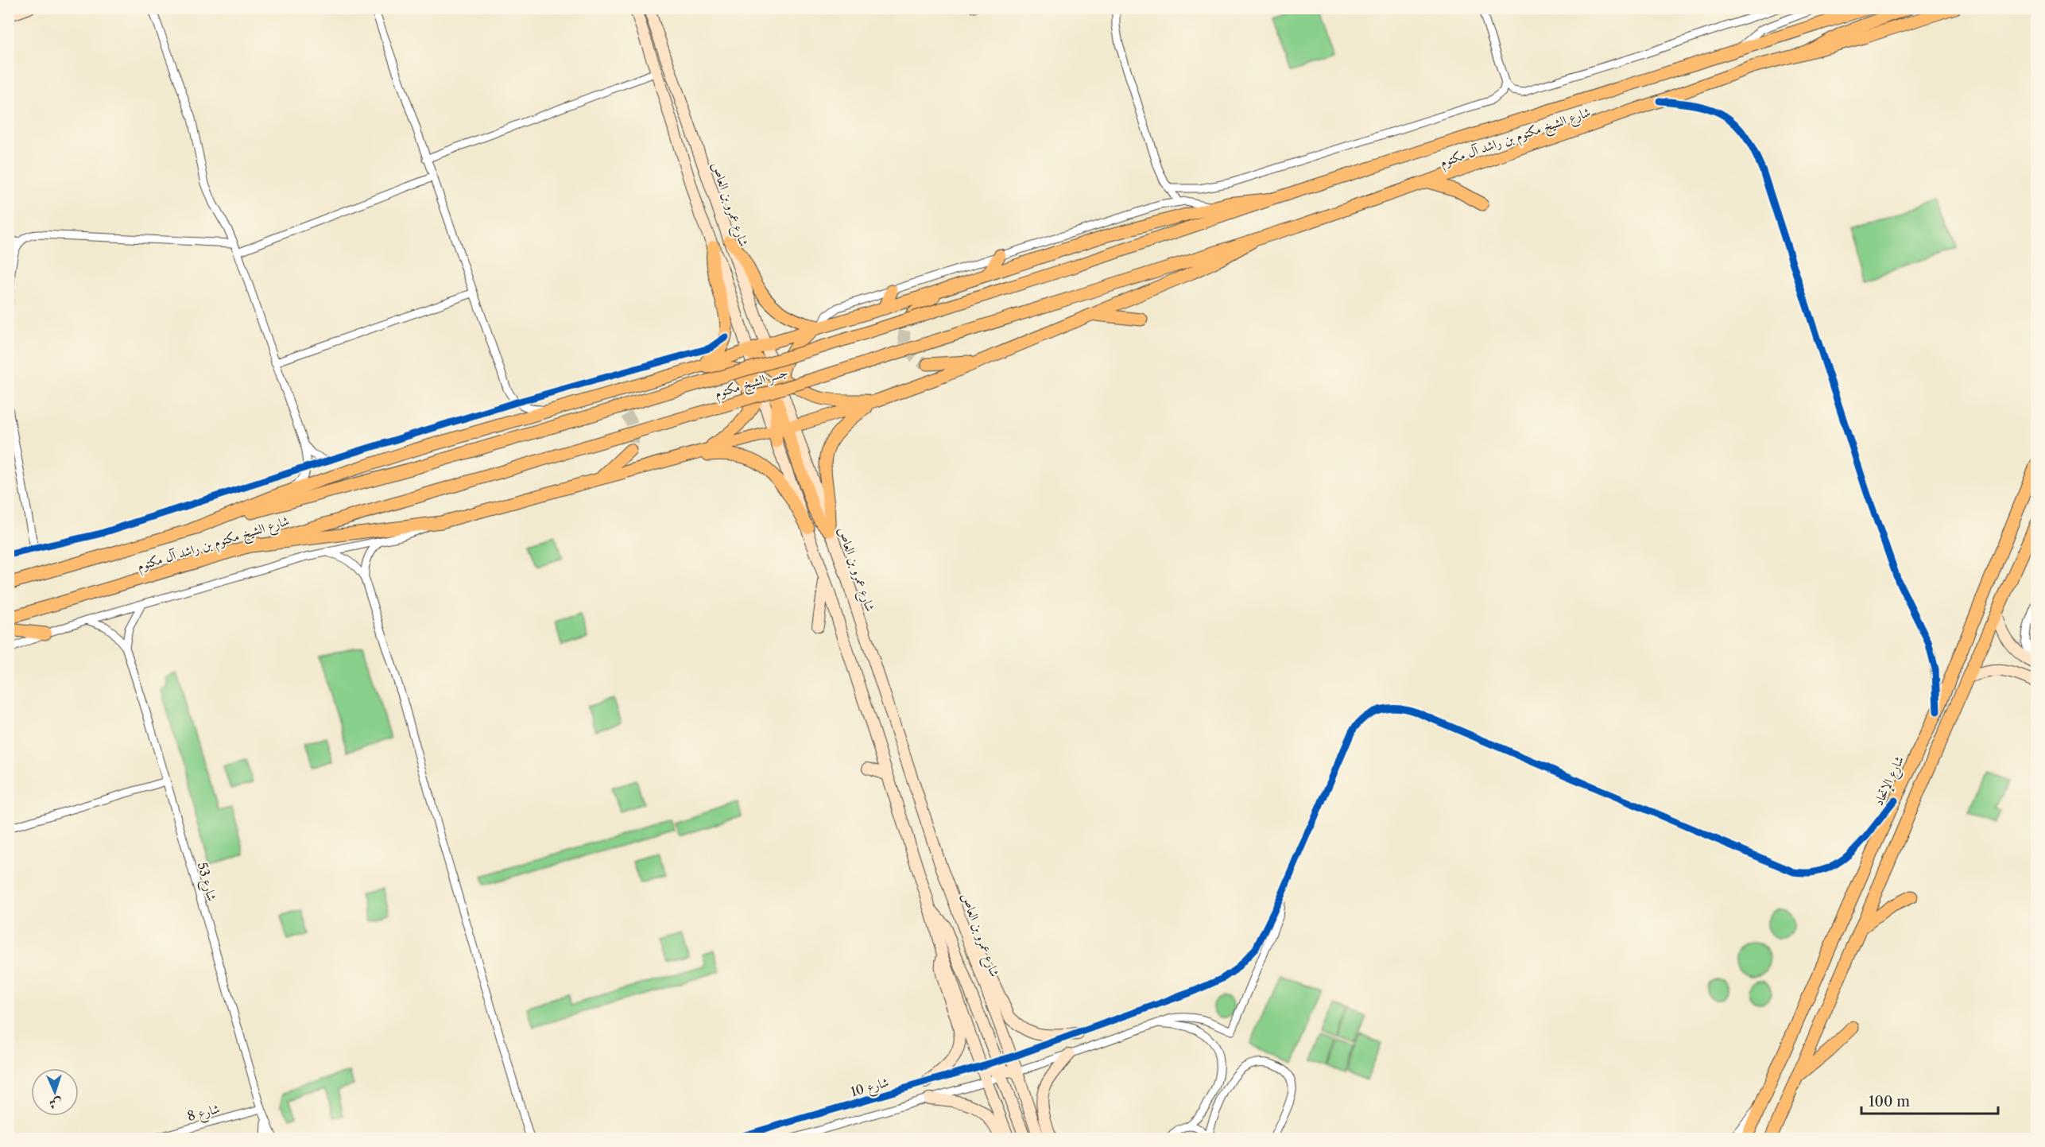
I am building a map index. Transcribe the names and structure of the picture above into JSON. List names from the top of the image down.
{
  "streets": {
    "main road": [
      "شارع الشيخ مكتوم بن راشد آل مكتوم",
      "شارع عمرو بن العاص",
      "جسر الشيخ مكتوم",
      "شارع الإتحاد"
    ],
    "street": ["شارع 53", "شارع 10", "شارع 8"]
  },
  "crossings": [
    ["شارع الشيخ مكتوم بن راشد آل مكتوم", "جسر الشيخ مكتوم"],
    ["شارع عمرو بن العاص", "شارع 10"],
    ["شارع 53", "شارع 8"]
  ],
  "scale_bar": "100 m",
  "north": "bottom"
}
